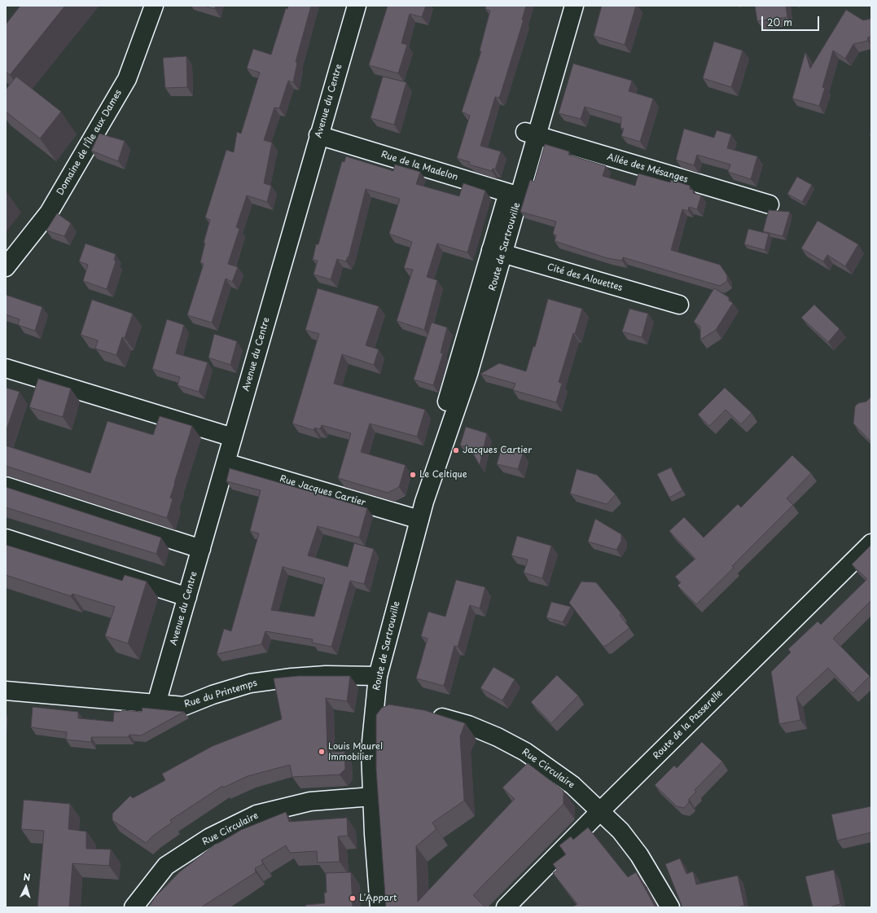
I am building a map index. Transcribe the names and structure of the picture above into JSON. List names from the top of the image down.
{
  "streets": {
    "street": [
      "Avenue du Centre",
      "Domaine de l'Île aux Dames",
      "Rue de la Madelon",
      "Allée des Mésanges",
      "Route de Sartrouville",
      "Cité des Alouettes",
      "Rue Jacques Cartier",
      "Rue du Printemps",
      "Route de la Passerelle",
      "Rue Circulaire"
    ]
  },
  "crossings": [
    ["Avenue du Centre", "Rue de la Madelon"],
    ["Avenue du Centre", "Rue Jacques Cartier"],
    ["Avenue du Centre", "Rue du Printemps"],
    ["Rue de la Madelon", "Route de Sartrouville"],
    ["Allée des Mésanges", "Route de Sartrouville"],
    ["Route de Sartrouville", "Cité des Alouettes"],
    ["Route de Sartrouville", "Rue Jacques Cartier"],
    ["Route de Sartrouville", "Rue du Printemps"],
    ["Route de Sartrouville", "Rue Circulaire"],
    ["Route de la Passerelle", "Rue Circulaire"]
  ],
  "places": [
    "Jacques Cartier",
    "Le Celtique",
    "Louis Maurel Immobilier",
    "L'Appart"
  ],
  "scale_bar": "20 m",
  "north": "top"
}
